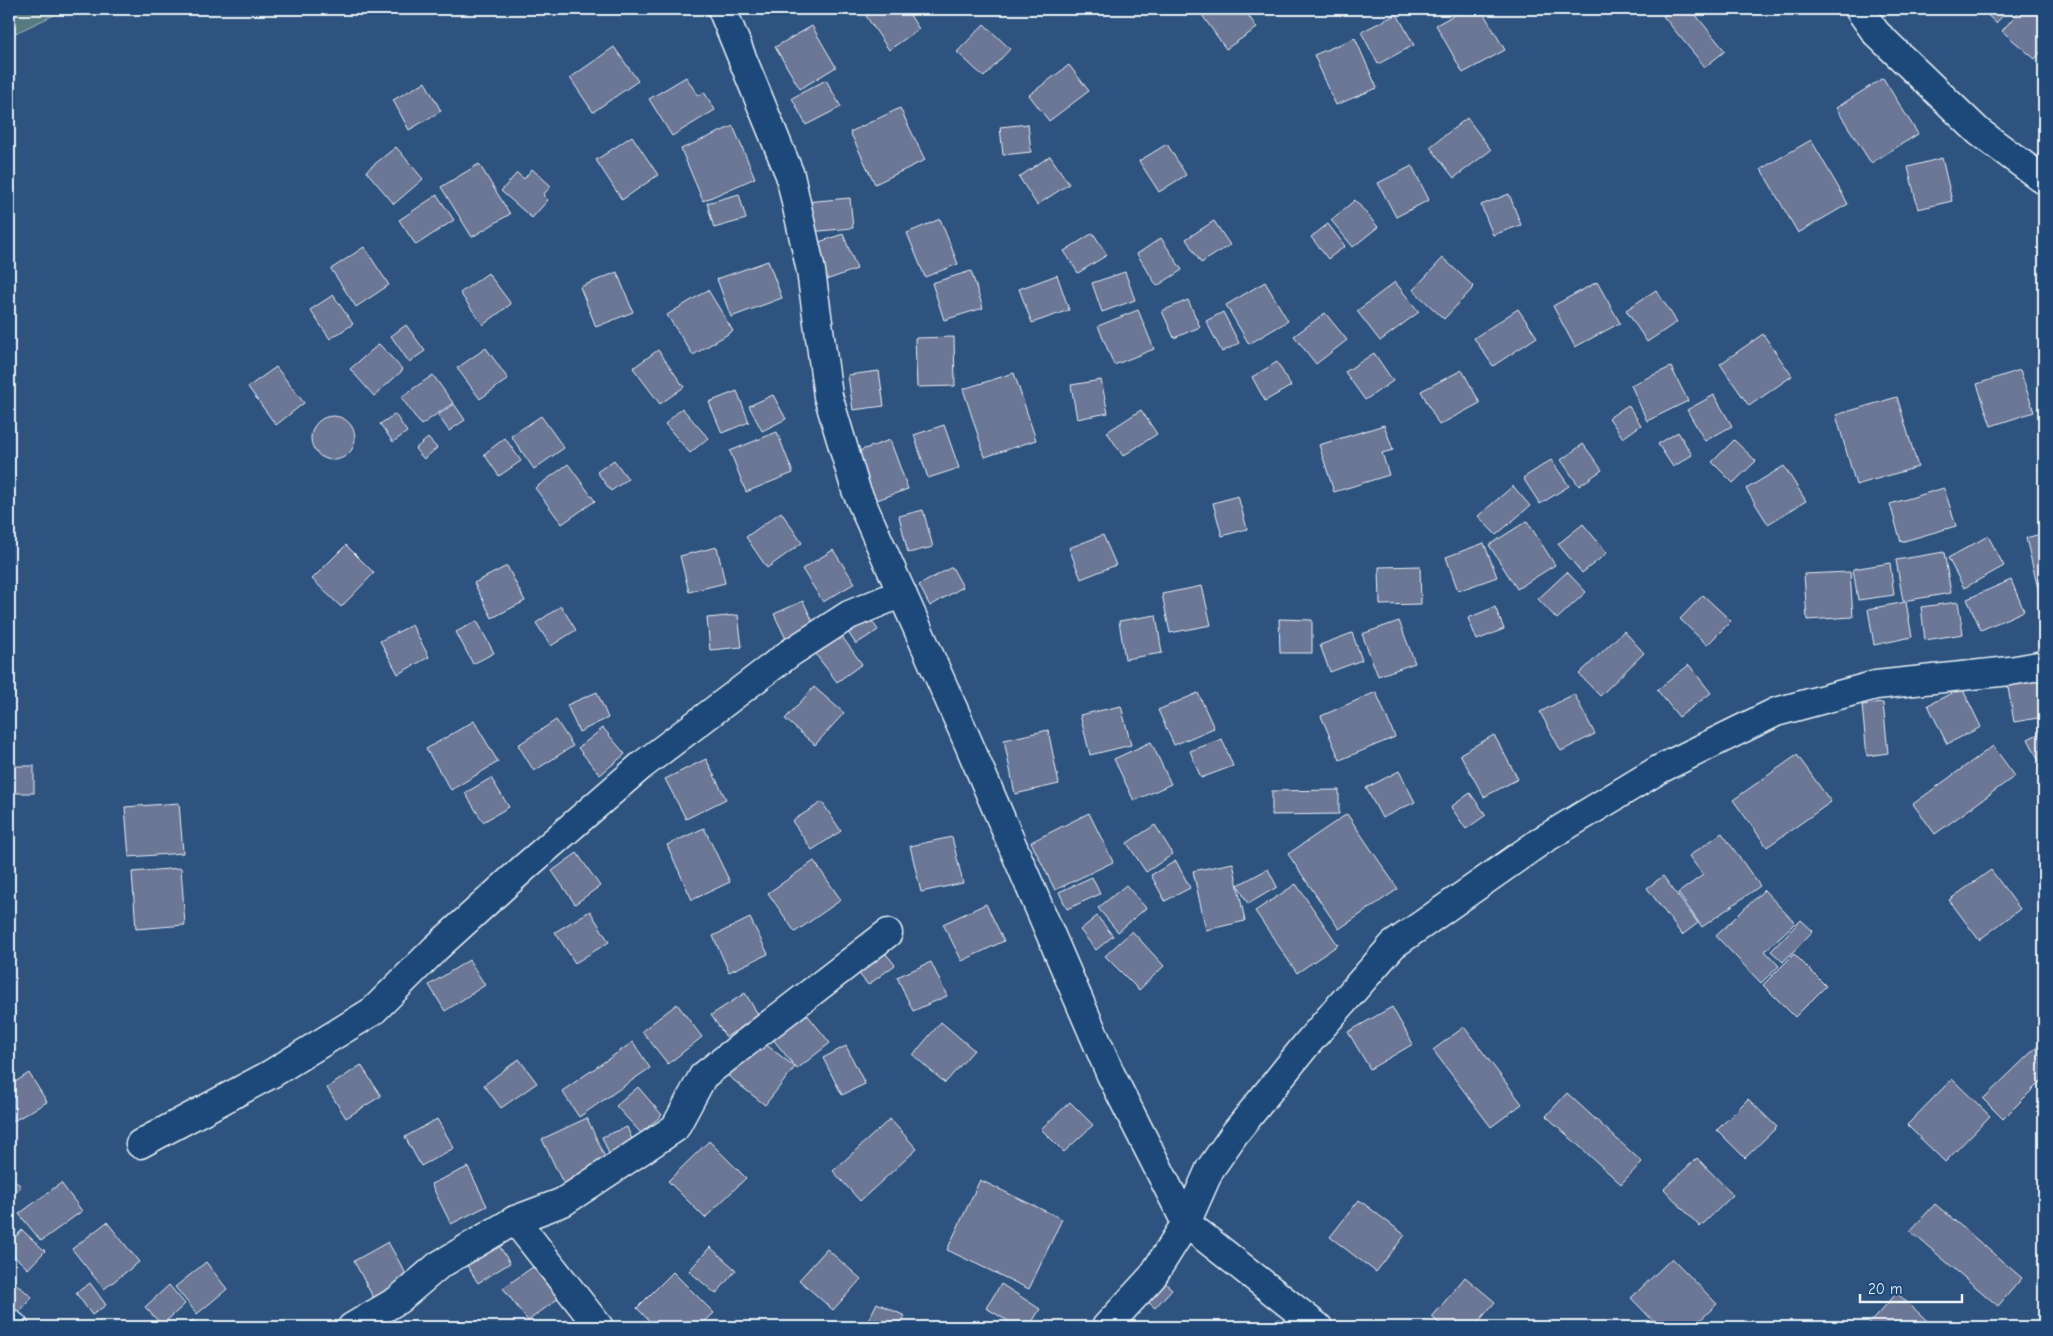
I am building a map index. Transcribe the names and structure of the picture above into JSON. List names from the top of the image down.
{
  "scale_bar": "20 m"
}
